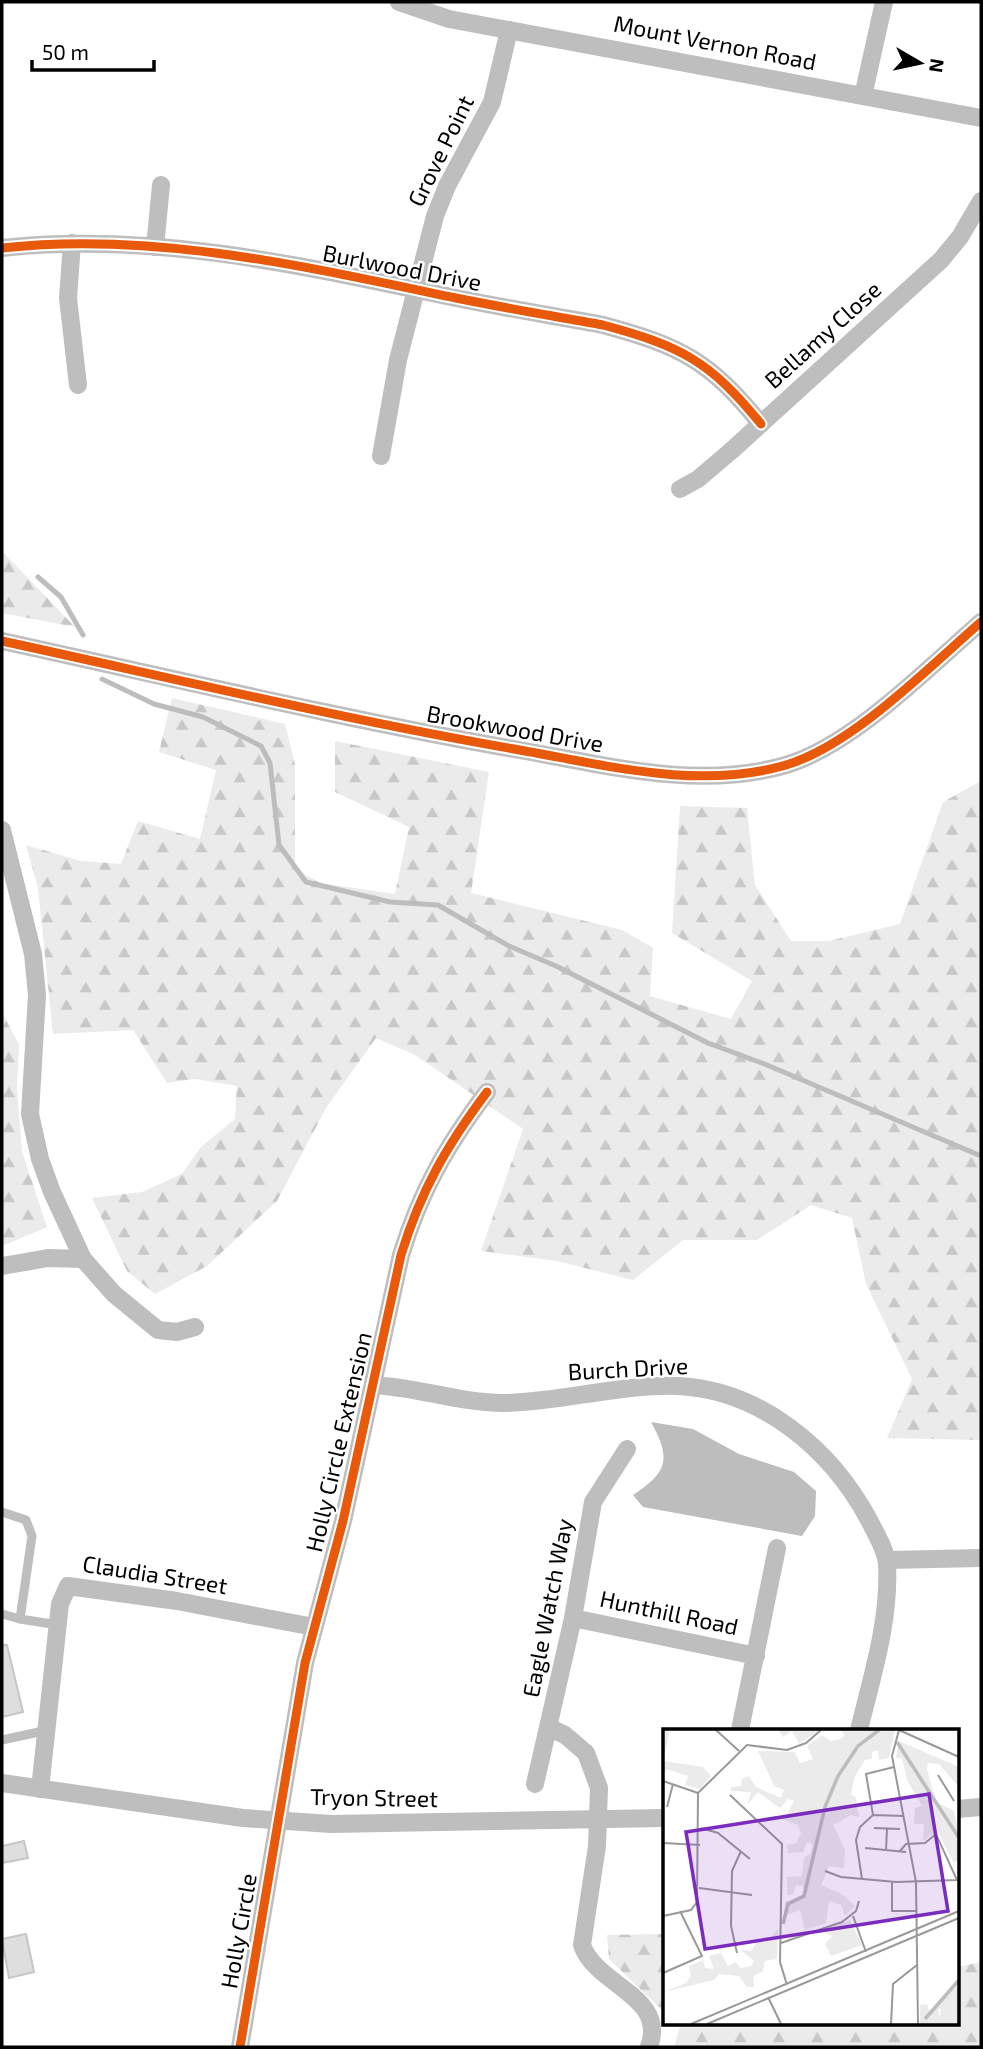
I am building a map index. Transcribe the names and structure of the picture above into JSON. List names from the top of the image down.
{
  "streets": {
    "street": [
      "Mount Vernon Road",
      "Grove Point",
      "Burlwood Drive",
      "Bellamy Close",
      "Brookwood Drive",
      "Burch Drive",
      "Holly Circle Extension",
      "Claudia Street",
      "Eagle Watch Way",
      "Hunthill Road",
      "Tryon Street",
      "Holly Circle"
    ]
  },
  "crossings": [
    ["Mount Vernon Road", "Grove Point"],
    ["Grove Point", "Burlwood Drive"],
    ["Burlwood Drive", "Bellamy Close"],
    ["Burch Drive", "Holly Circle Extension"],
    ["Holly Circle Extension", "Claudia Street"],
    ["Holly Circle Extension", "Tryon Street"],
    ["Holly Circle Extension", "Holly Circle"],
    ["Claudia Street", "Tryon Street"],
    ["Eagle Watch Way", "Hunthill Road"],
    ["Tryon Street", "Holly Circle"]
  ],
  "scale_bar": "50 m",
  "north": "right"
}
